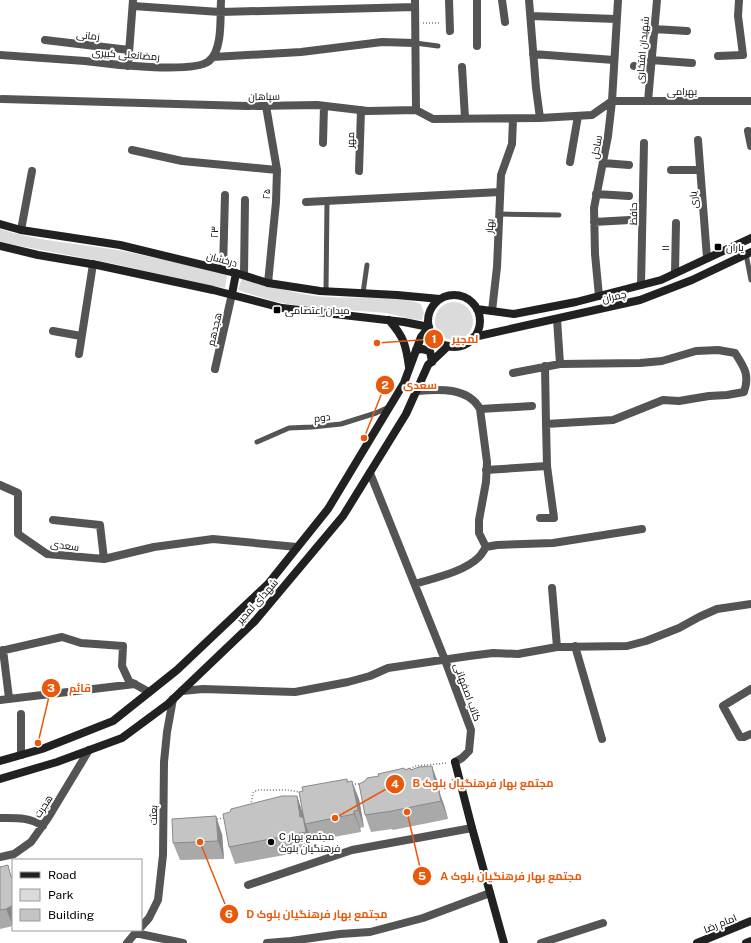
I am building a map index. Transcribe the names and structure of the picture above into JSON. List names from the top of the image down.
{
  "streets": {
    "main road": [
      "درخشان",
      "چمران",
      "شهدای لمجیر",
      "امام رضا"
    ],
    "street": [
      "زمانی",
      "شهیدان افتخاری",
      "رمضانعلی کبیری",
      "بهرامی",
      "سپاهان",
      "مهر",
      "ساحل",
      "۲۵",
      "یاری",
      "حافظ",
      "بهار",
      "۲۳",
      "۱۱",
      "هجدهم",
      "سعدی",
      "کاتب اصفهانی",
      "هجرت",
      "بعثت"
    ],
    "lane": ["دوم"]
  },
  "crossings": [
    ["شهیدان افتخاری", "بهرامی"],
    ["بهرامی", "ساحل"],
    ["سپاهان", "مهر"],
    ["سپاهان", "۲۵"],
    ["ساحل", "چمران"],
    ["۲۵", "درخشان"],
    ["یاری", "چمران"],
    ["حافظ", "چمران"],
    ["بهار", "چمران"],
    ["۲۳", "درخشان"],
    ["۱۱", "چمران"],
    ["درخشان", "چمران"],
    ["درخشان", "شهدای لمجیر"],
    ["چمران", "شهدای لمجیر"],
    ["دوم", "شهدای لمجیر"],
    ["سعدی", "شهدای لمجیر"],
    ["شهدای لمجیر", "کاتب اصفهانی"],
    ["شهدای لمجیر", "هجرت"],
    ["شهدای لمجیر", "بعثت"]
  ],
  "places": {
    "transit": ["یاران", "میدان اعتصامی"],
    "other": [
      "لمجیر",
      "سعدی",
      "قائم",
      "A مجتمع بهار فرهنگیان بلوک",
      "B مجتمع بهار فرهنگیان بلوک",
      "D مجتمع بهار فرهنگیان بلوک",
      "C مجتمع بهار فرهنگیان بلوک"
    ]
  },
  "legend": ["Road", "Park", "Building"]
}
